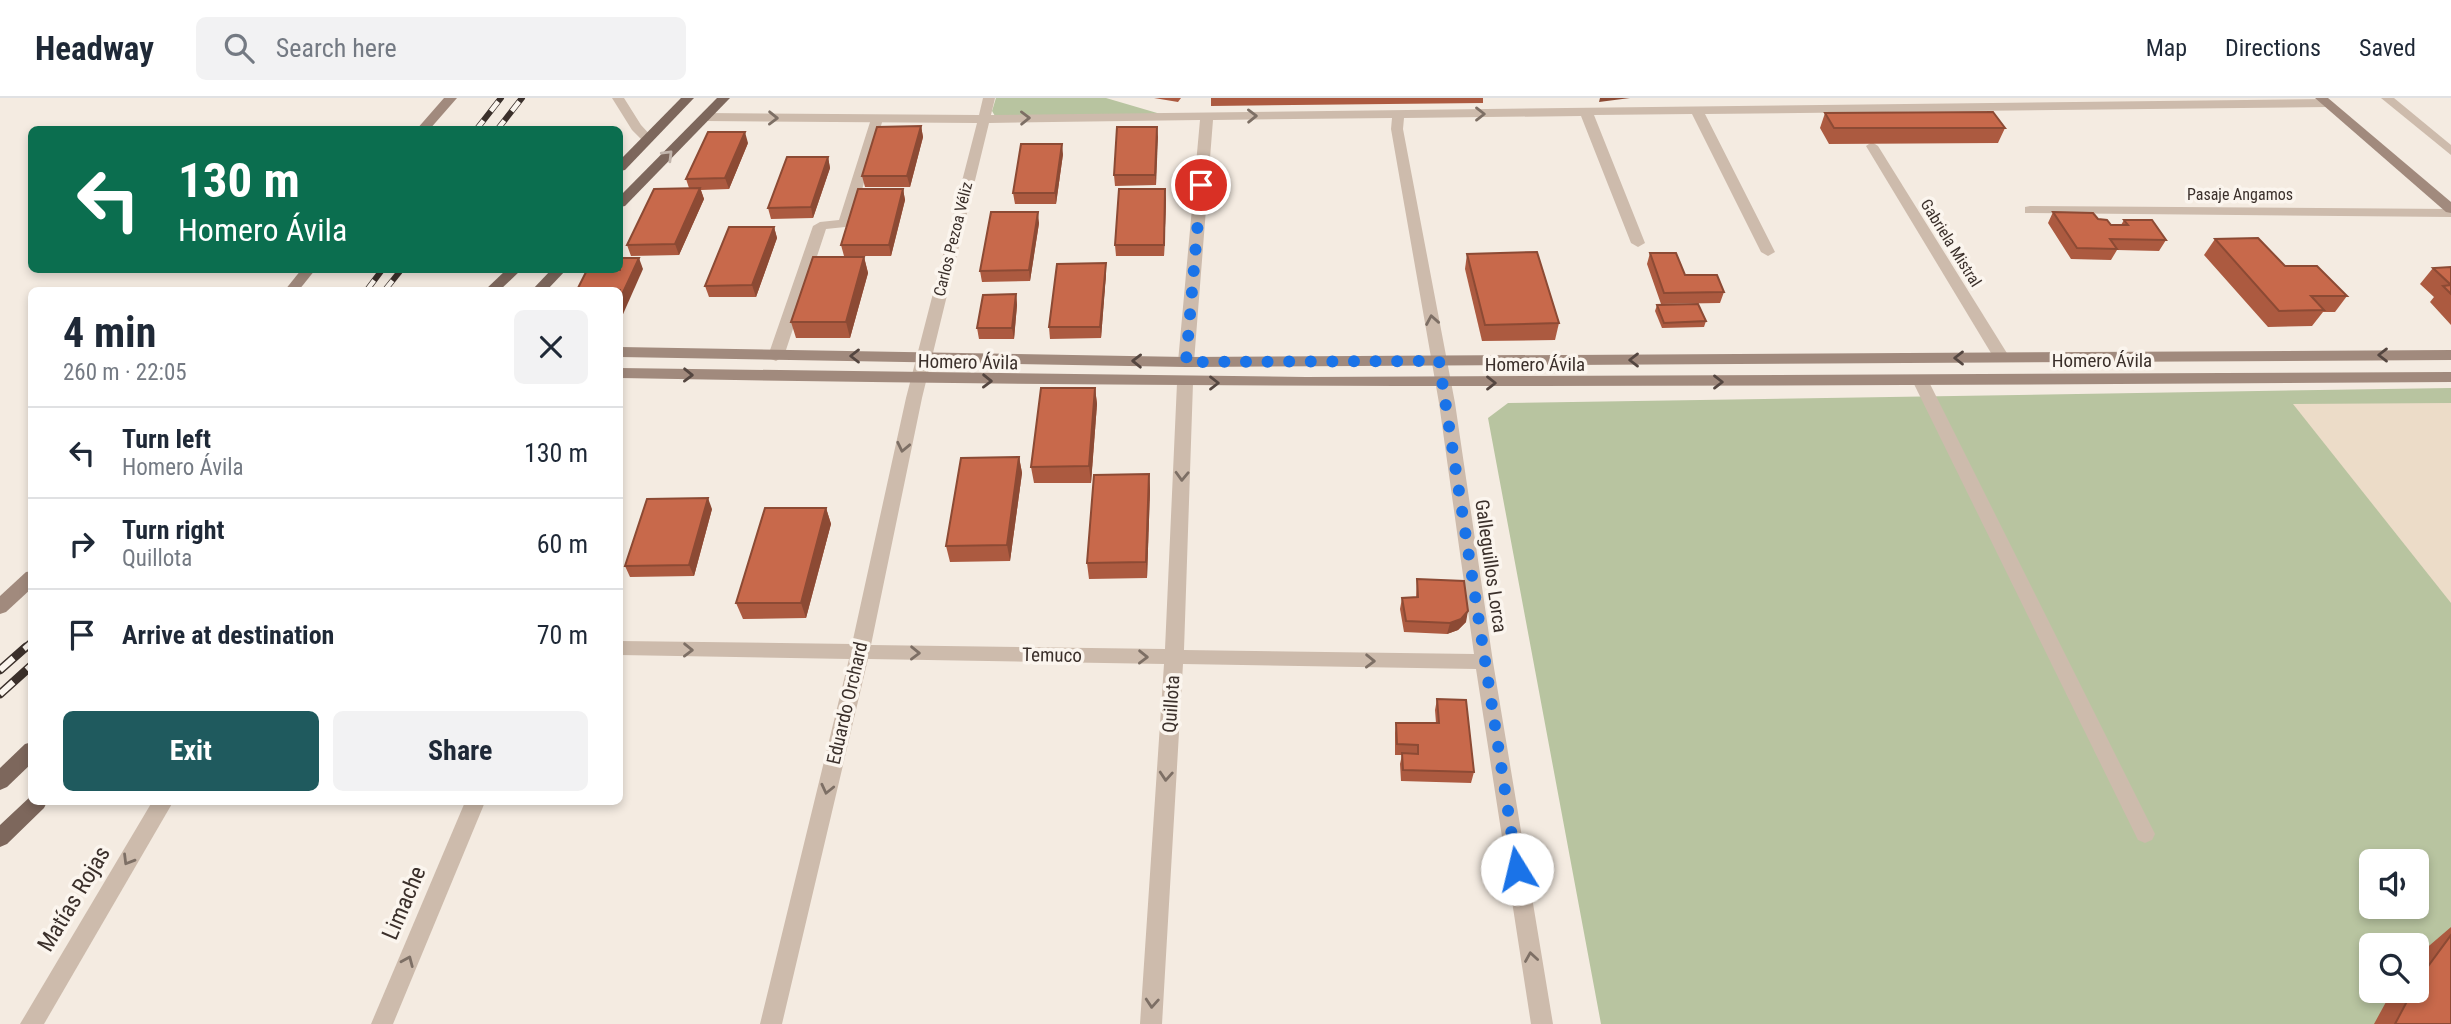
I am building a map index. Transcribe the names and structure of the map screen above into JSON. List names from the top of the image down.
{
  "streets": {
    "main road": ["Homero Ávila"],
    "street": [
      "Pasaje Angamos",
      "Carlos Pezoa Véliz",
      "Gabriela Mistral",
      "Galleguillos Lorca",
      "Temuco",
      "Eduardo Orchard",
      "Quillota",
      "Matías Rojas",
      "Limache"
    ]
  },
  "crossings": [
    ["Carlos Pezoa Véliz", "Homero Ávila"],
    ["Carlos Pezoa Véliz", "Eduardo Orchard"],
    ["Gabriela Mistral", "Homero Ávila"],
    ["Homero Ávila", "Galleguillos Lorca"],
    ["Homero Ávila", "Eduardo Orchard"],
    ["Homero Ávila", "Quillota"],
    ["Galleguillos Lorca", "Temuco"],
    ["Temuco", "Eduardo Orchard"],
    ["Temuco", "Quillota"]
  ],
  "one_way": [
    "Galleguillos Lorca",
    "Temuco",
    "Eduardo Orchard",
    "Quillota",
    "Matías Rojas",
    "Limache"
  ],
  "page": {
    "header": "Headway",
    "search": "Search here",
    "nav": ["Map", "Directions", "Saved"],
    "turn": ["130 m", "Homero Ávila"],
    "heading": ["4 min", "260 m · 22:05"],
    "list": [
      {
        "name": "Turn left",
        "note": "Homero Ávila",
        "value": "130 m"
      },
      {
        "name": "Turn right",
        "note": "Quillota",
        "value": "60 m"
      },
      {
        "name": "Arrive at destination",
        "value": "70 m"
      }
    ],
    "buttons": ["Exit", "Share"]
  }
}
